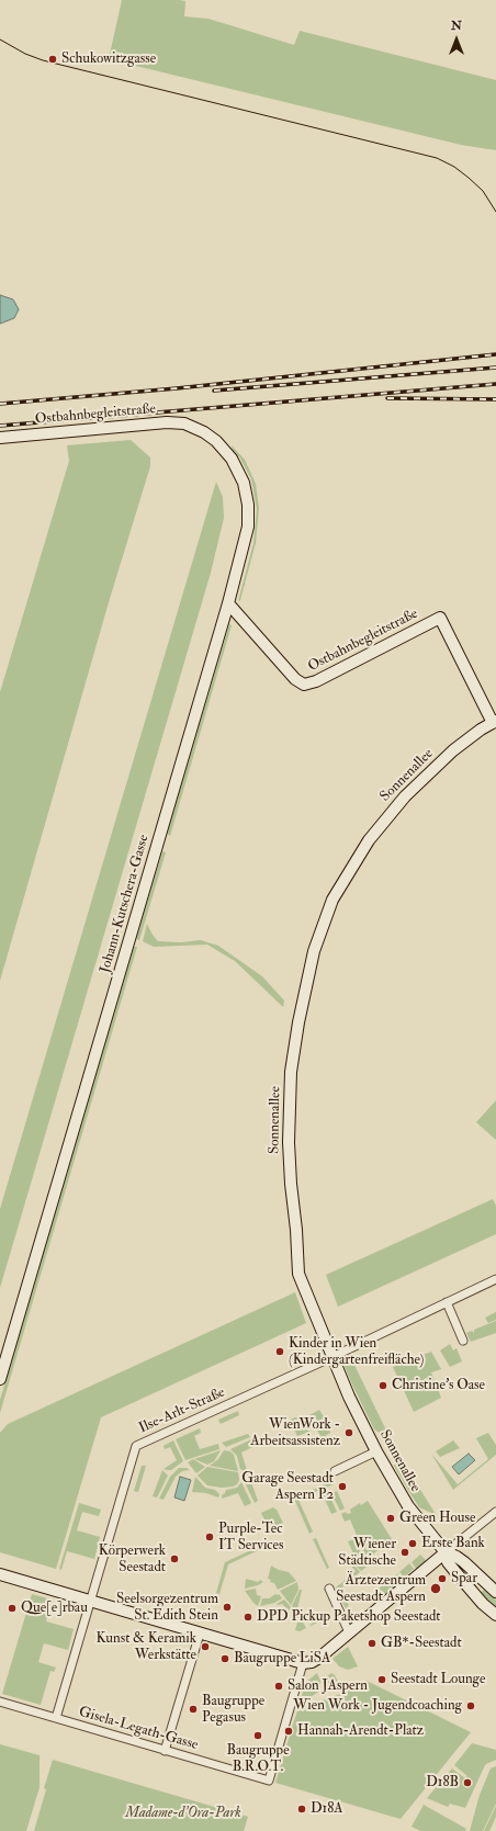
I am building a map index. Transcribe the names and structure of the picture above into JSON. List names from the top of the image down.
{
  "streets": {
    "street": [
      "Ostbahnbegleitstraße",
      "Sonnenallee",
      "Johann-Kutschera-Gasse",
      "Ilse-Arlt-Straße",
      "Gisela-Legath-Gasse"
    ]
  },
  "crossings": [
    ["Ostbahnbegleitstraße", "Sonnenallee"],
    ["Ostbahnbegleitstraße", "Johann-Kutschera-Gasse"],
    ["Sonnenallee", "Ilse-Arlt-Straße"],
    ["Ilse-Arlt-Straße", "Gisela-Legath-Gasse"]
  ],
  "parks": ["Madame-d'Ora-Park"],
  "places": [
    "Schukowitzgasse",
    "Kinder in Wien (Kindergartenfreifläche)",
    "Christine's Oase",
    "WienWork - Arbeitsassistenz",
    "Garage Seestadt Aspern P2",
    "Green House",
    "Purple-Tec IT Services",
    "Erste Bank",
    "Wiener Städtische",
    "Körperwerk Seestadt",
    "Spar",
    "Ärztezentrum Seestadt Aspern",
    "Seelsorgezentrum St. Edith Stein",
    "Que[e]rbau",
    "DPD Pickup Paketshop Seestadt",
    "GB*-Seestadt",
    "Kunst & Keramik Werkstätte",
    "Baugruppe LiSA",
    "Seestadt Lounge",
    "Salon JAspern",
    "Wien Work - Jugendcoaching",
    "Baugruppe Pegasus",
    "Hannah-Arendt-Platz",
    "Baugruppe B.R.O.T.",
    "D18B",
    "D18A"
  ],
  "north": "top"
}
